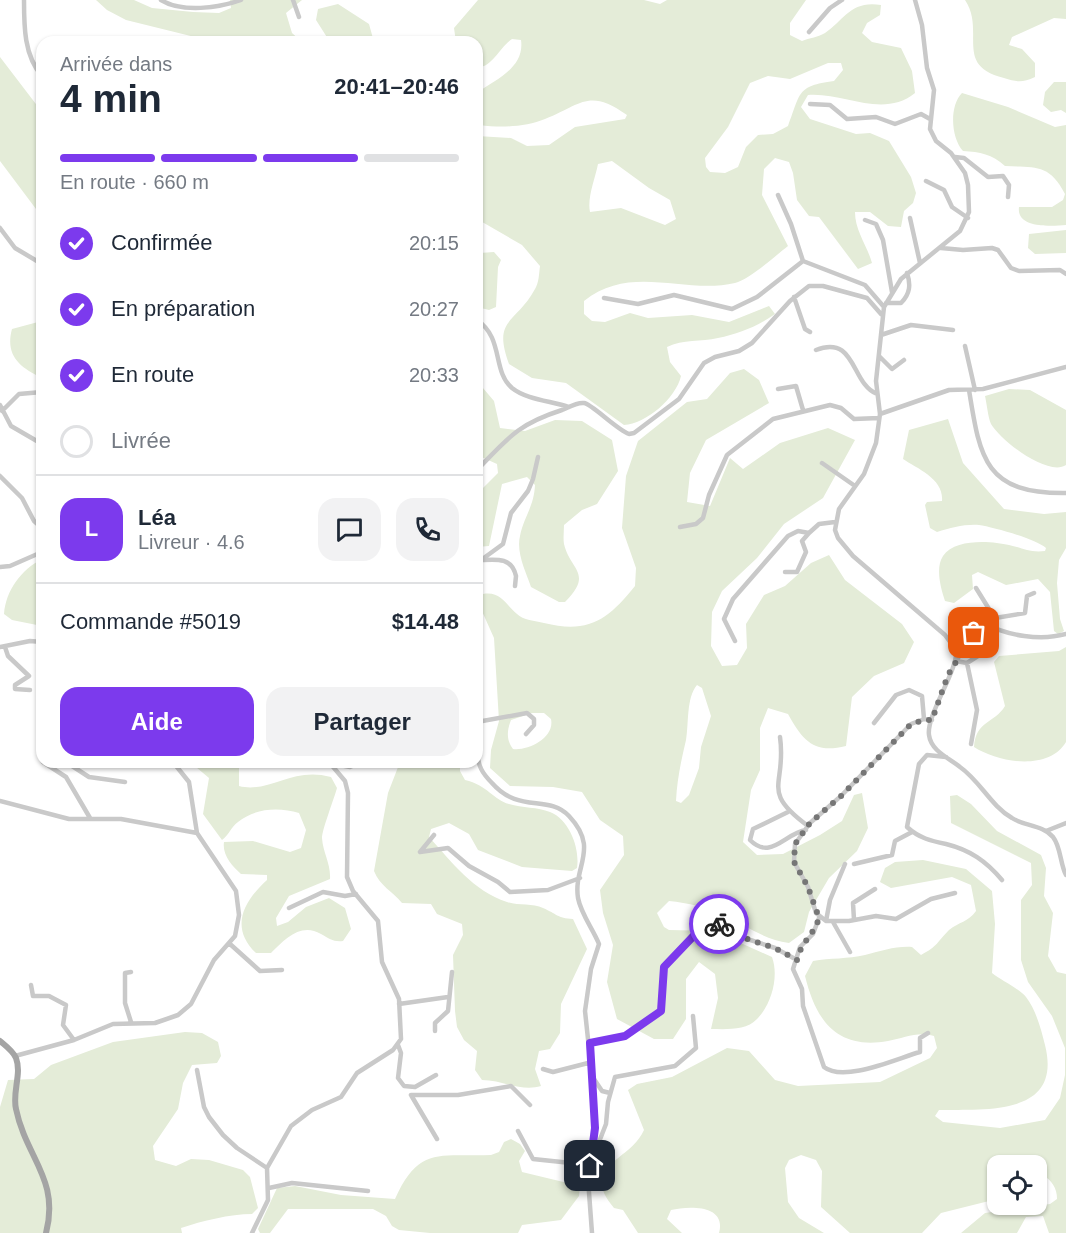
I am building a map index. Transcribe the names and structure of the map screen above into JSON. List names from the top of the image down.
{
  "page": {
    "heading": ["4 min", "Arrivée dans", "20:41–20:46"],
    "panel": [
      "Léa",
      "Livreur · 4.6",
      "Commande #5019",
      "$14.48"
    ],
    "bar": "En route · 660 m",
    "list": [
      ["Confirmée", "20:15"],
      ["En préparation", "20:27"],
      ["En route", "20:33"],
      "Livrée"
    ],
    "round": "L",
    "buttons": ["Aide", "Partager"]
  }
}
